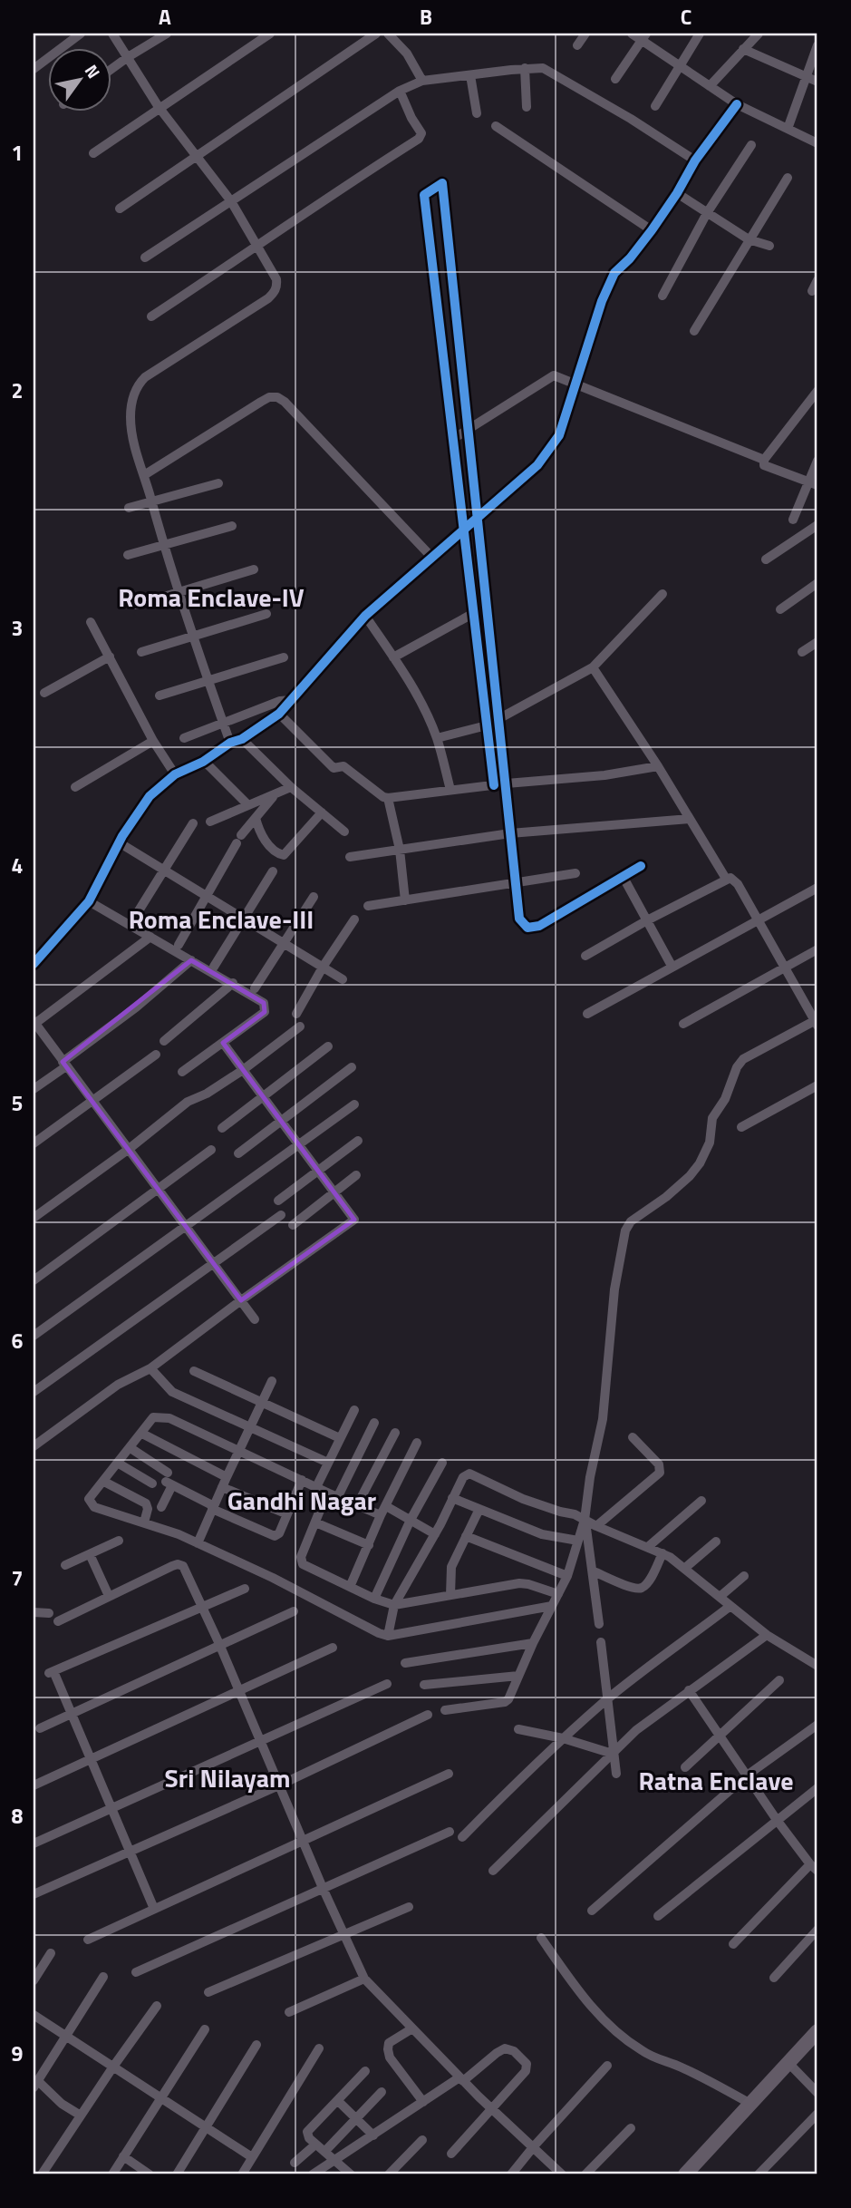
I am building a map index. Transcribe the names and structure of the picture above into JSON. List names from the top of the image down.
{
  "districts": [
    "Roma Enclave-IV",
    "Roma Enclave-III",
    "Gandhi Nagar",
    "Sri Nilayam",
    "Ratna Enclave"
  ],
  "north": "top right",
  "grid": {
    "columns": ["A", "B", "C"],
    "rows": [
      "1",
      "2",
      "3",
      "4",
      "5",
      "6",
      "7",
      "8",
      "9"
    ]
  }
}
